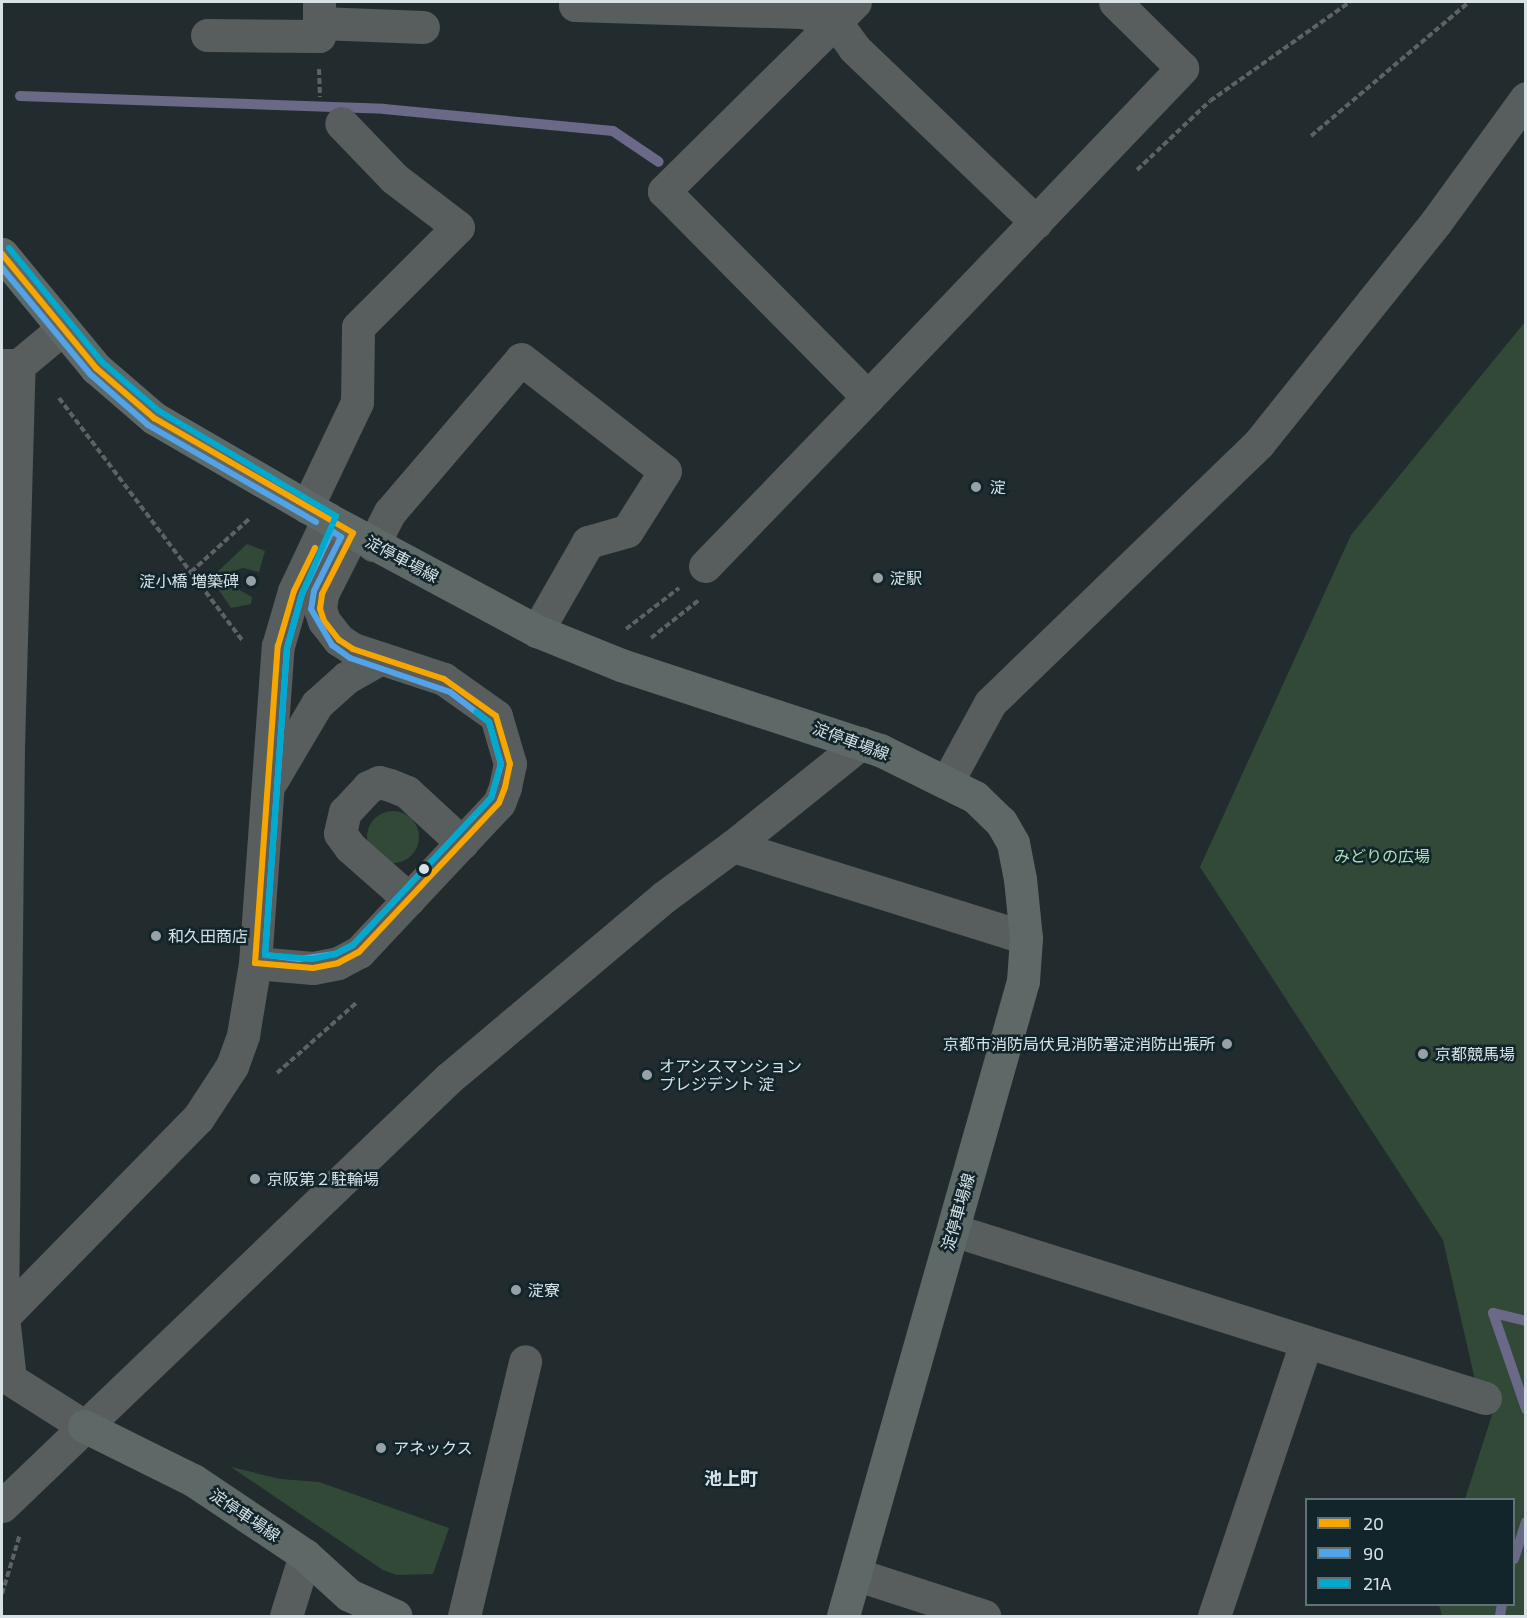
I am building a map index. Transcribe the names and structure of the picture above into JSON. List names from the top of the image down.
{
  "streets": {
    "main road": ["淀停車場線"]
  },
  "districts": ["池上町"],
  "parks": ["みどりの広場"],
  "places": [
    "淀",
    "淀駅",
    "淀小橋 増築碑",
    "和久田商店",
    "京都市消防局伏見消防署淀消防出張所",
    "京都競馬場",
    "オアシスマンション プレジデント 淀",
    "京阪第２駐輪場",
    "淀寮",
    "アネックス"
  ],
  "lines": ["transit line 21A", "transit line 20", "transit line 90"],
  "legend": ["20", "90", "21A"]
}
